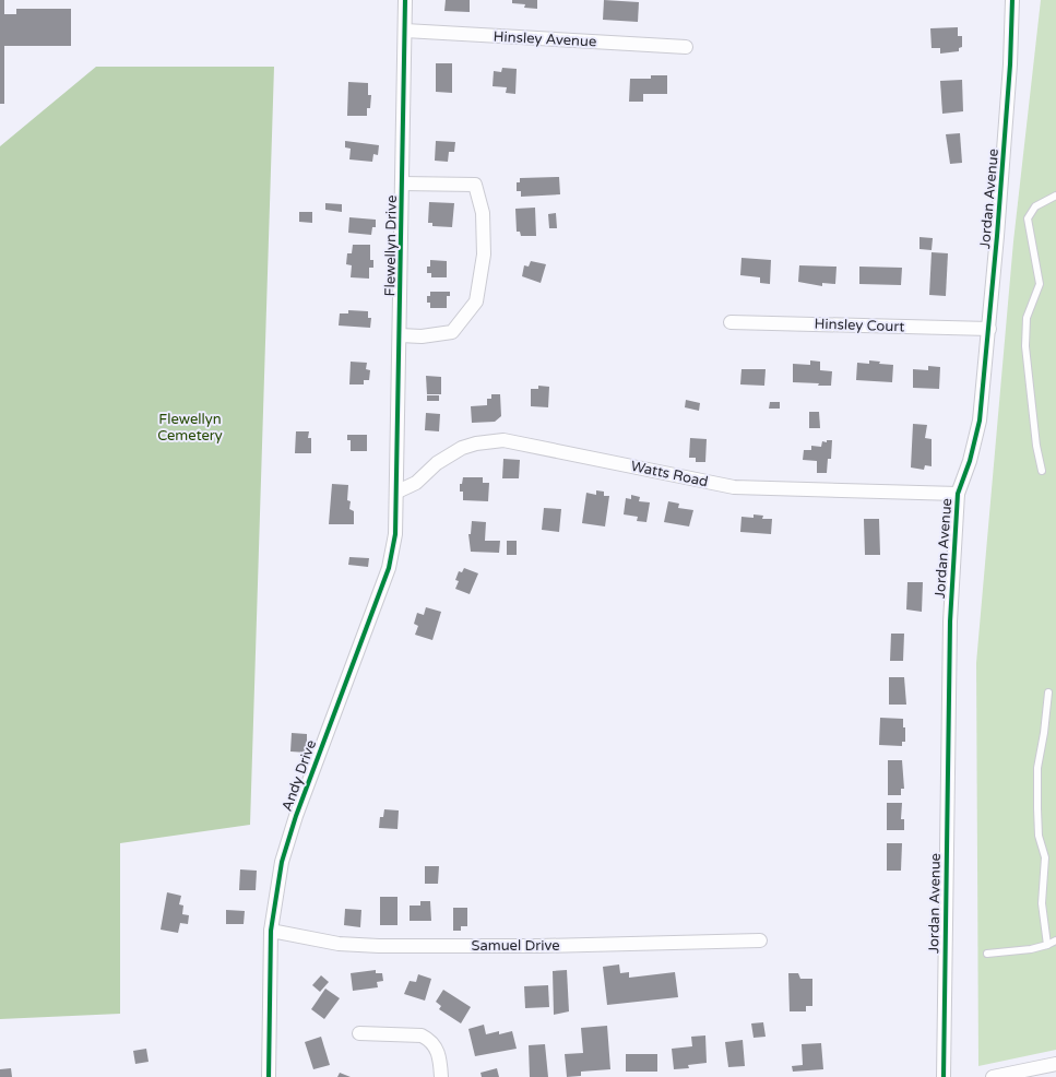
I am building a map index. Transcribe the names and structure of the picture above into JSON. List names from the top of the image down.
{
  "streets": {
    "street": [
      "Hinsley Avenue",
      "Jordan Avenue",
      "Flewellyn Drive",
      "Hinsley Court",
      "Watts Road",
      "Andy Drive",
      "Samuel Drive"
    ]
  },
  "crossings": [
    ["Hinsley Avenue", "Flewellyn Drive"],
    ["Jordan Avenue", "Hinsley Court"],
    ["Jordan Avenue", "Watts Road"],
    ["Flewellyn Drive", "Watts Road"],
    ["Flewellyn Drive", "Andy Drive"],
    ["Watts Road", "Andy Drive"],
    ["Andy Drive", "Samuel Drive"]
  ],
  "parks": ["Flewellyn Cemetery"]
}
